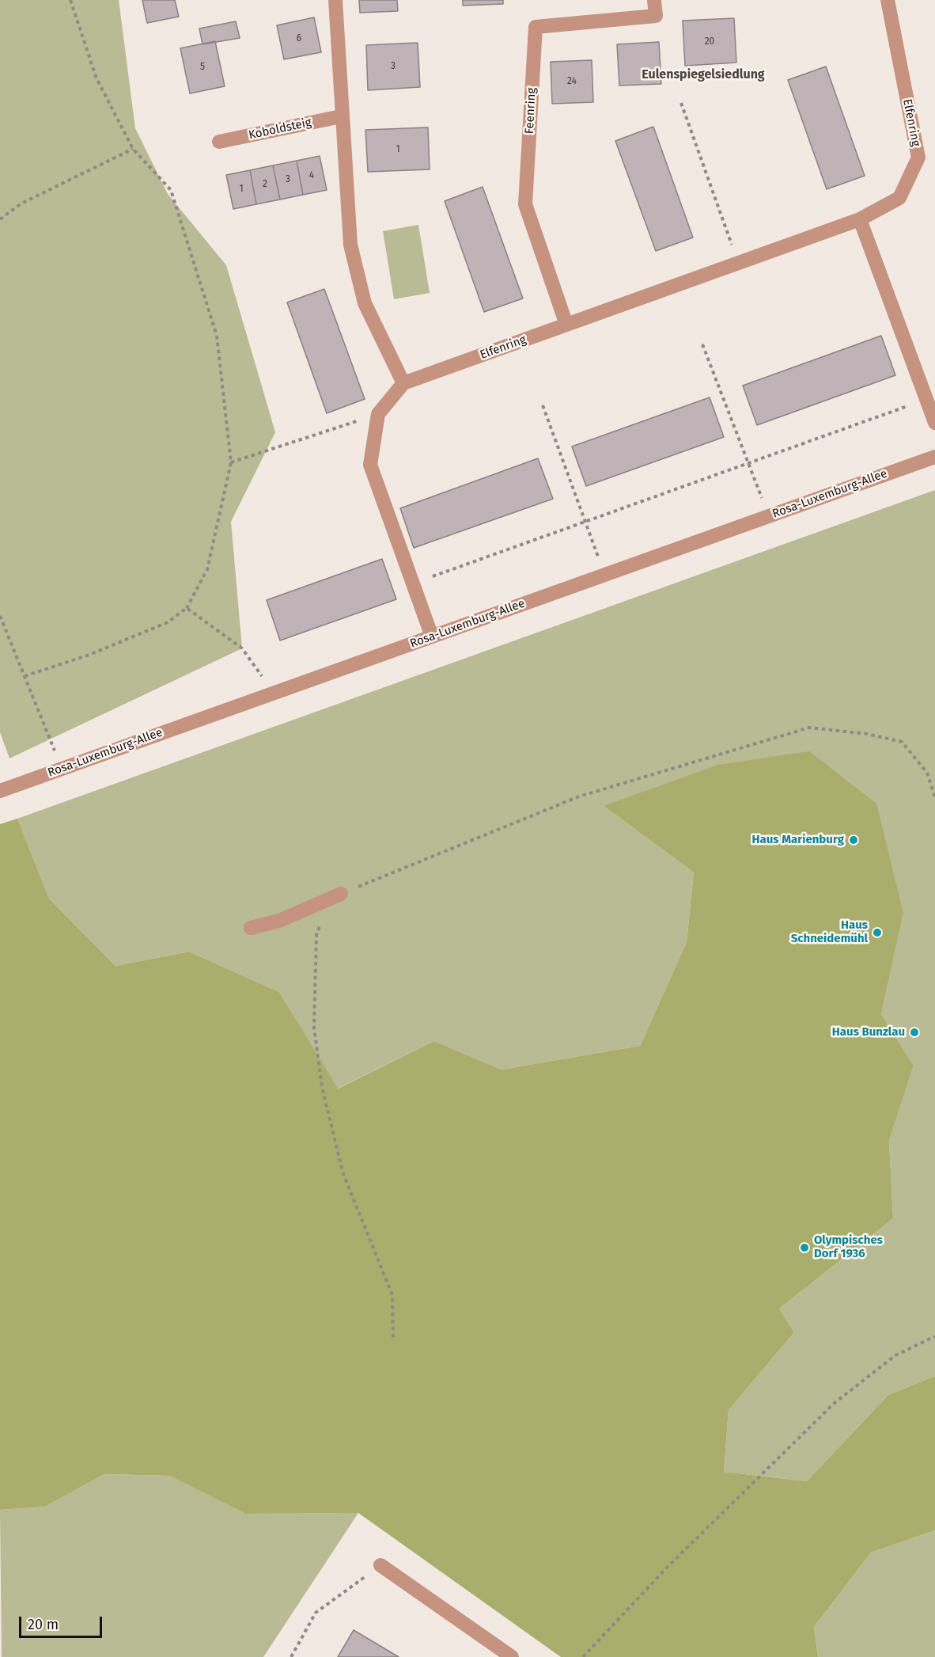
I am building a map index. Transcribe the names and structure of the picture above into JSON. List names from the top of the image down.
{
  "streets": {
    "street": [
      "Feenring",
      "Elfenring",
      "Koboldsteig",
      "Rosa-Luxemburg-Allee"
    ]
  },
  "crossings": [
    ["Feenring", "Elfenring"]
  ],
  "districts": ["Eulenspiegelsiedlung"],
  "places": [
    "Haus Marienburg",
    "Haus Schneidemühl",
    "Haus Bunzlau",
    "Olympisches Dorf 1936"
  ],
  "house_numbers": [
    "6",
    "20",
    "3",
    "5",
    "24",
    "1",
    "4",
    "3",
    "2",
    "1"
  ],
  "scale_bar": "20 m"
}
